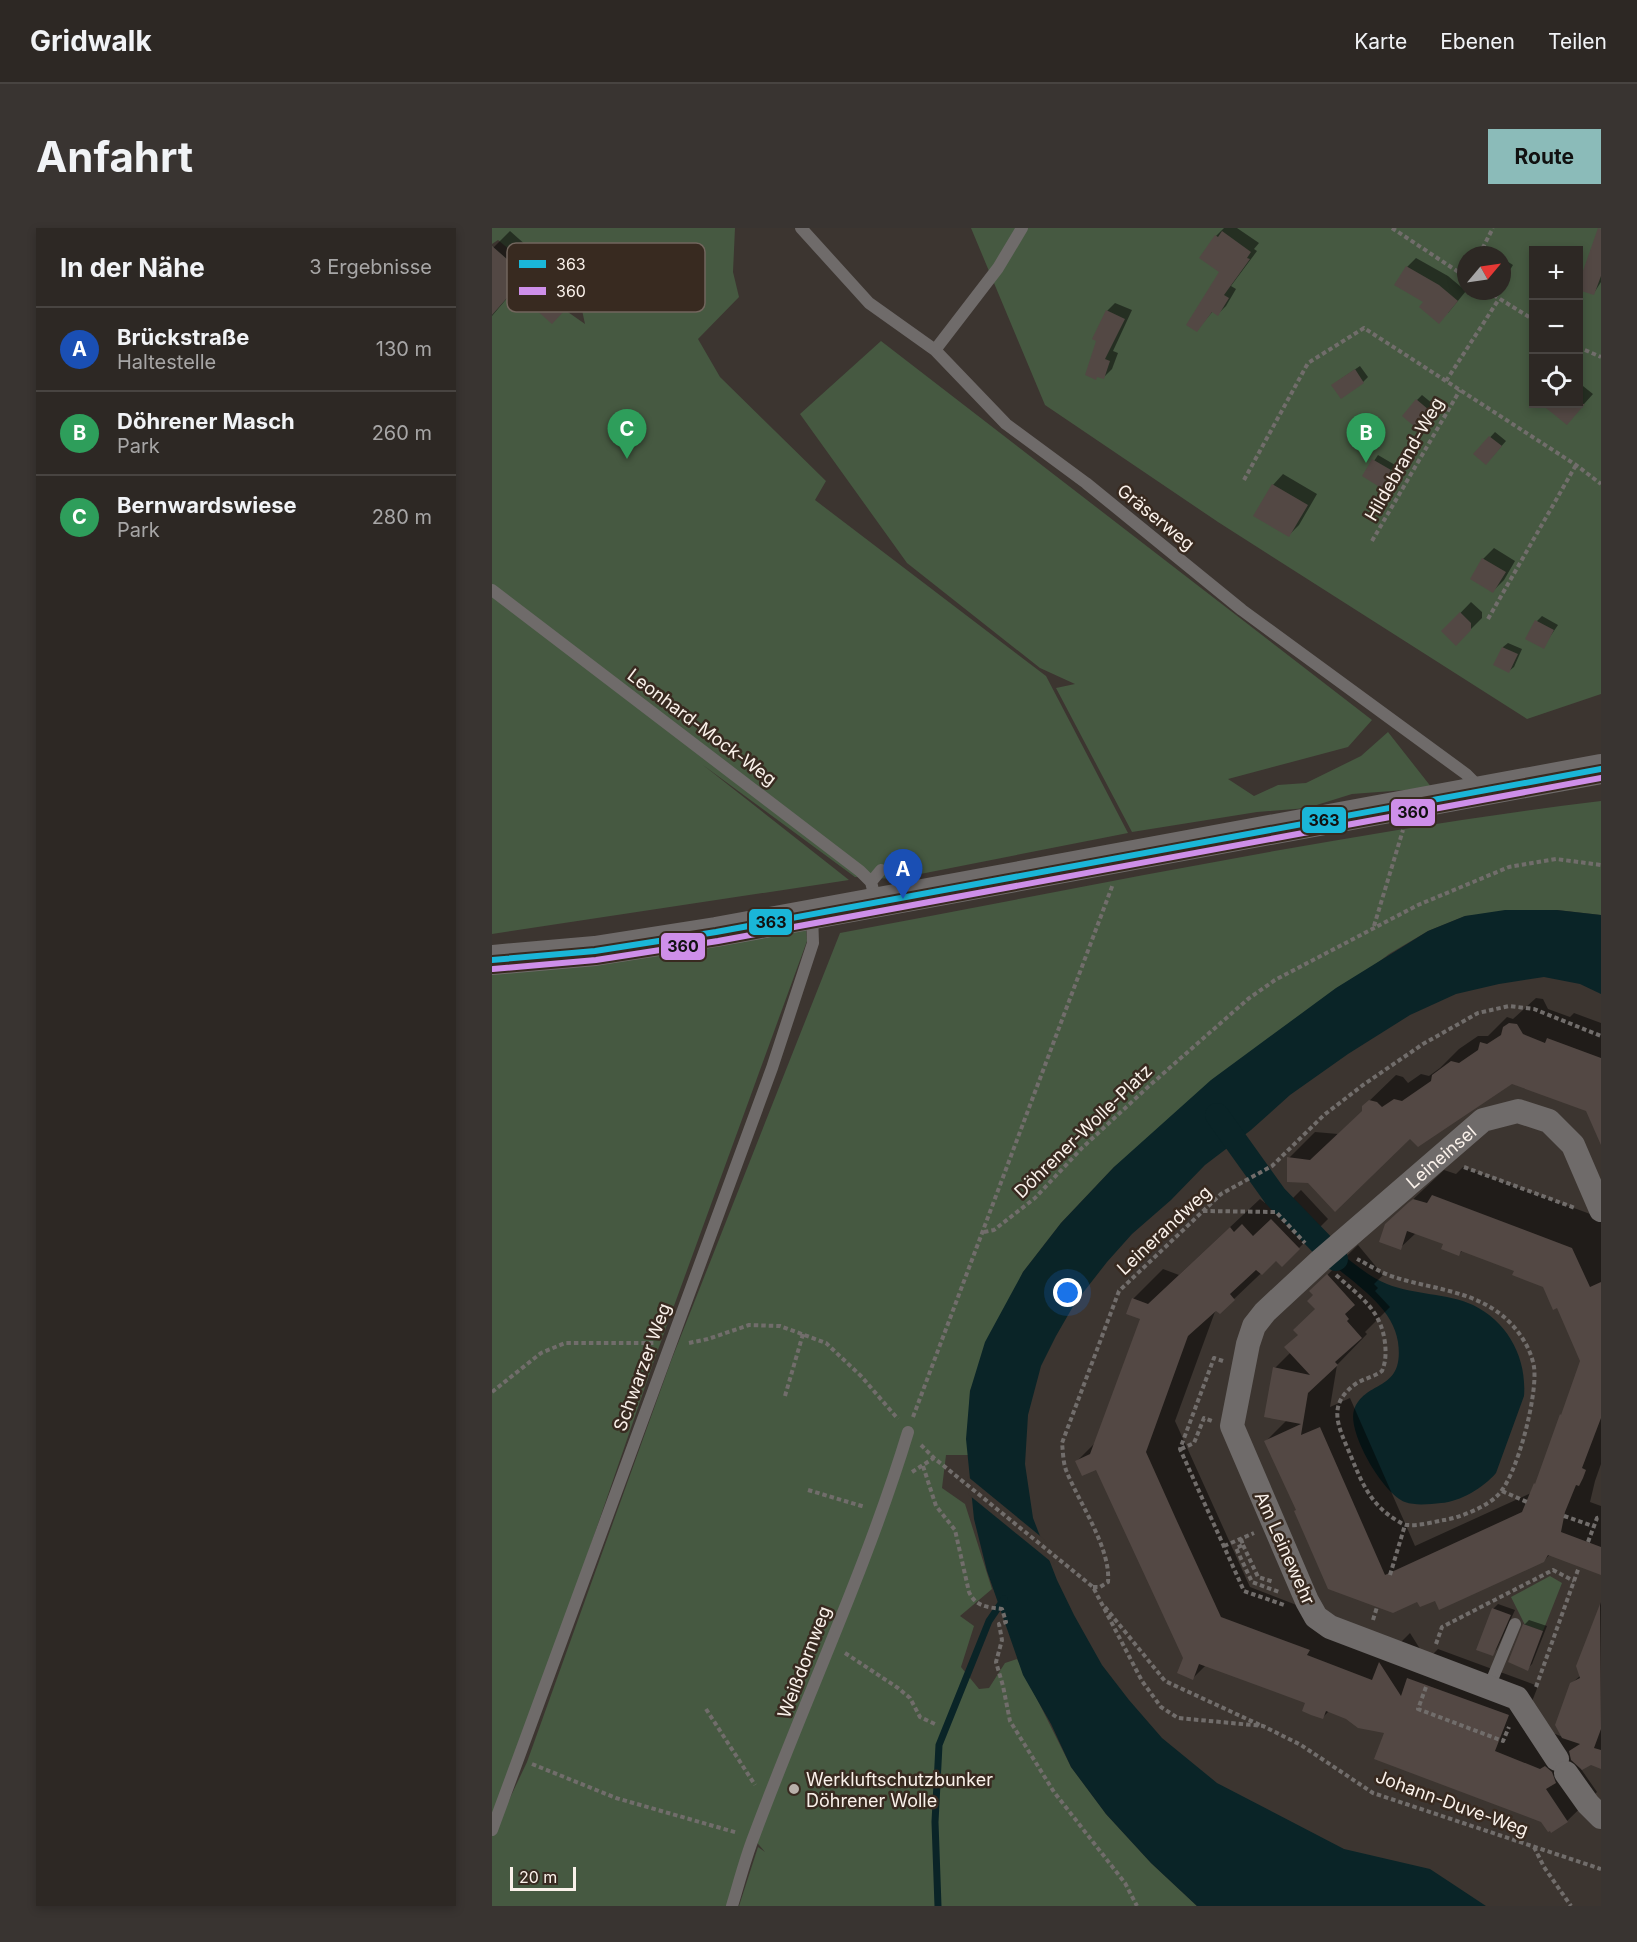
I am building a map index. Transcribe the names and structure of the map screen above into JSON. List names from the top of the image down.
{
  "streets": {
    "street": ["Leineinsel", "Am Leinewehr"],
    "lane": [
      "Gräserweg",
      "Leonhard-Mock-Weg",
      "Schwarzer Weg",
      "Weißdornweg"
    ],
    "path": [
      "Hildebrand-Weg",
      "Döhrener-Wolle-Platz",
      "Leinerandweg",
      "Johann-Duve-Weg"
    ]
  },
  "crossings": [
    ["Leineinsel", "Am Leinewehr"],
    ["Leinerandweg", "Johann-Duve-Weg"]
  ],
  "places": ["Werkluftschutzbunker Döhrener Wolle"],
  "lines": ["transit line 363", "transit line 360"],
  "legend": ["363", "360"],
  "scale_bar": "20 m",
  "north": "top right",
  "page": {
    "header": "Gridwalk",
    "nav": ["Karte", "Ebenen", "Teilen"],
    "buttons": "Route",
    "title": "Anfahrt",
    "heading": ["In der Nähe", "3 Ergebnisse"],
    "map_buttons": ["+", "−"],
    "list": [
      {
        "mark": "A",
        "name": "Brückstraße",
        "note": "Haltestelle",
        "value": "130 m"
      },
      {
        "mark": "B",
        "name": "Döhrener Masch",
        "note": "Park",
        "value": "260 m"
      },
      {
        "mark": "C",
        "name": "Bernwardswiese",
        "note": "Park",
        "value": "280 m"
      }
    ],
    "pins": ["C", "B", "A"],
    "scale": "20 m"
  }
}
